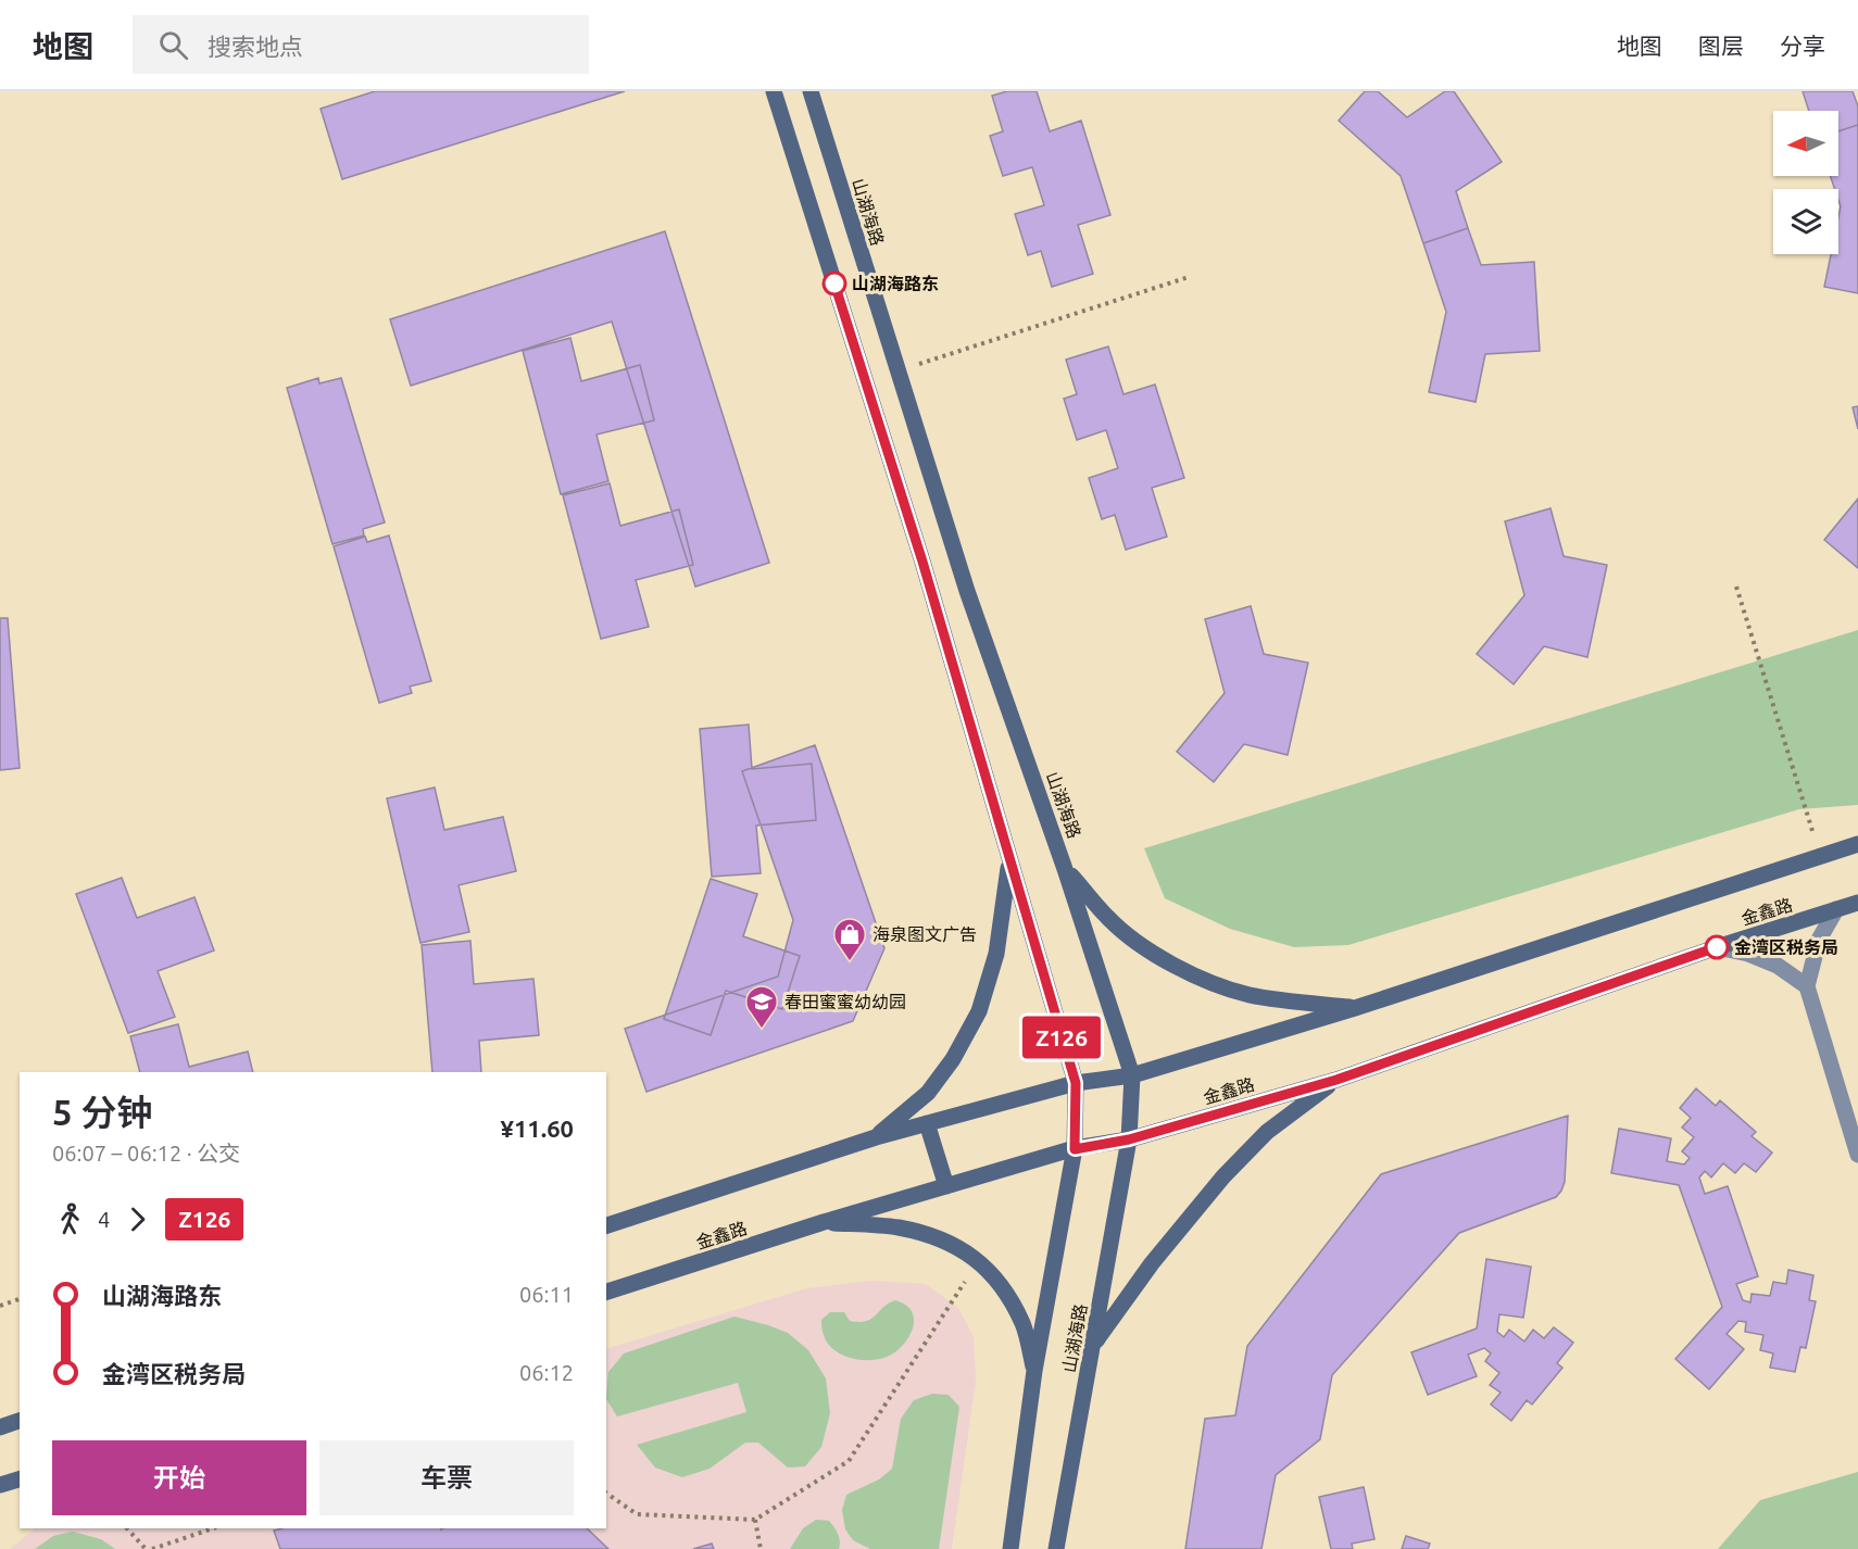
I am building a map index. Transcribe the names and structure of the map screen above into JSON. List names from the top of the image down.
{
  "streets": {
    "street": ["山湖海路", "金鑫路"]
  },
  "crossings": [
    ["山湖海路", "金鑫路"]
  ],
  "places": {
    "other": ["山湖海路东", "金湾区税务局"],
    "shop": ["海泉图文广告"],
    "school or university": ["春田蜜蜜幼幼园"]
  },
  "lines": ["bus line Z126"],
  "north": "left",
  "page": {
    "header": "地图",
    "search": "搜索地点",
    "nav": ["地图", "图层", "分享"],
    "on_map": "Z126",
    "heading": ["5 分钟", "06:07 – 06:12 · 公交", "¥11.60"],
    "legs": ["4", "Z126"],
    "list": [
      {
        "name": "山湖海路东",
        "value": "06:11"
      },
      {
        "name": "金湾区税务局",
        "value": "06:12"
      }
    ],
    "buttons": ["开始", "车票"]
  }
}
